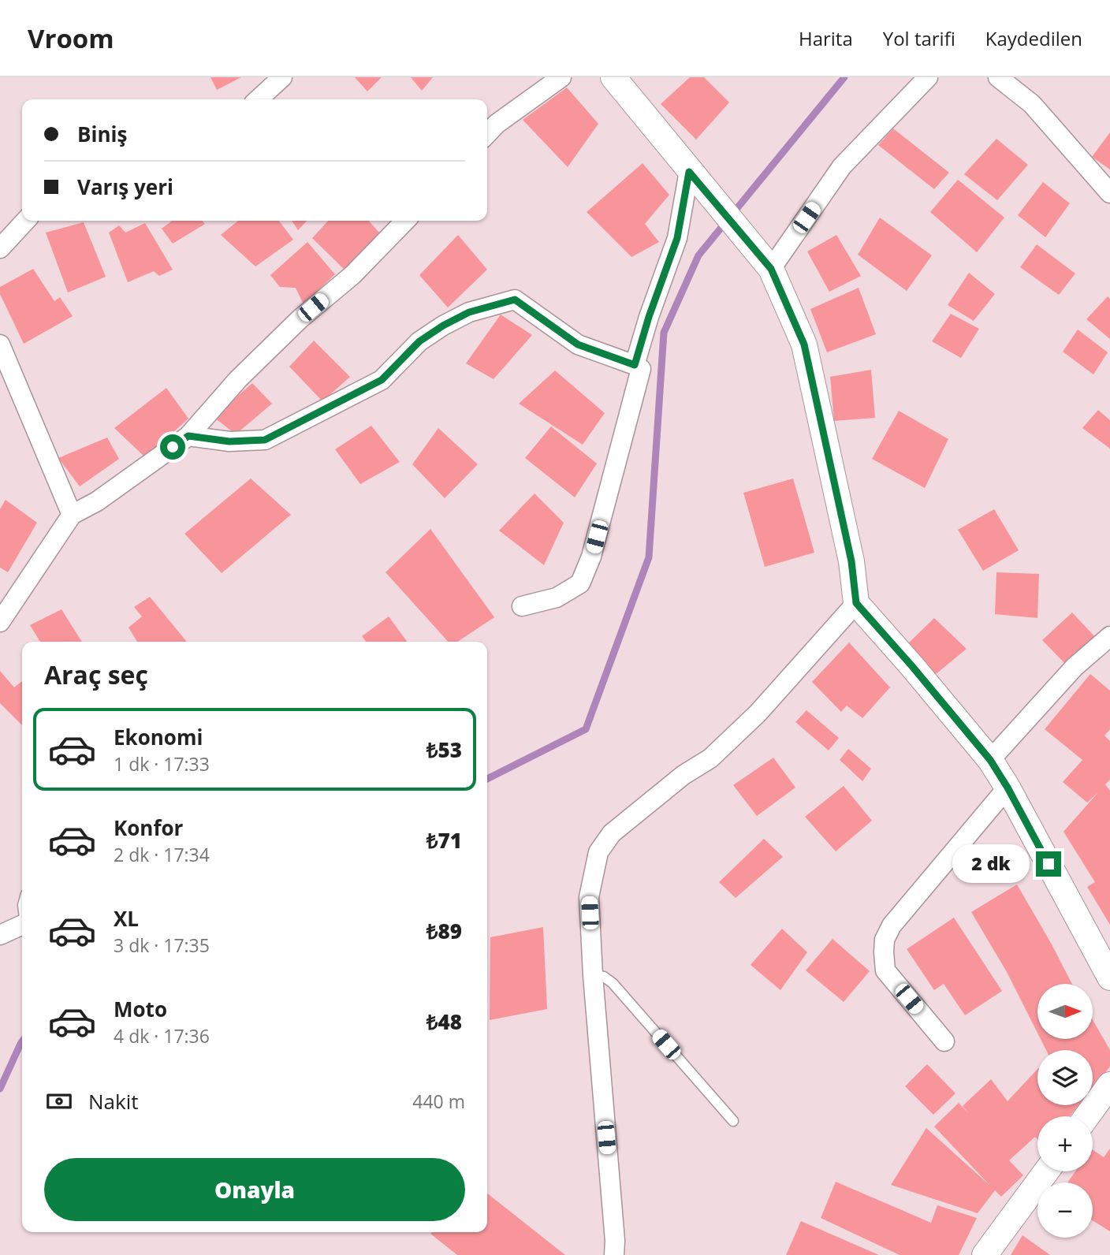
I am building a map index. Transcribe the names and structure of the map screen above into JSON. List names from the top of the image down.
{
  "north": "right",
  "page": {
    "header": "Vroom",
    "nav": ["Harita", "Yol tarifi", "Kaydedilen"],
    "banner": ["Biniş", "Varış yeri"],
    "heading": "Araç seç",
    "list": [
      {
        "name": "Ekonomi",
        "note": "1 dk · 17:33",
        "value": "₺53"
      },
      {
        "name": "Konfor",
        "note": "2 dk · 17:34",
        "value": "₺71"
      },
      {
        "name": "XL",
        "note": "3 dk · 17:35",
        "value": "₺89"
      },
      {
        "name": "Moto",
        "note": "4 dk · 17:36",
        "value": "₺48"
      }
    ],
    "bubble": "2 dk",
    "map_buttons": ["+", "−"],
    "pay": ["Nakit", "440 m"],
    "buttons": "Onayla"
  }
}
